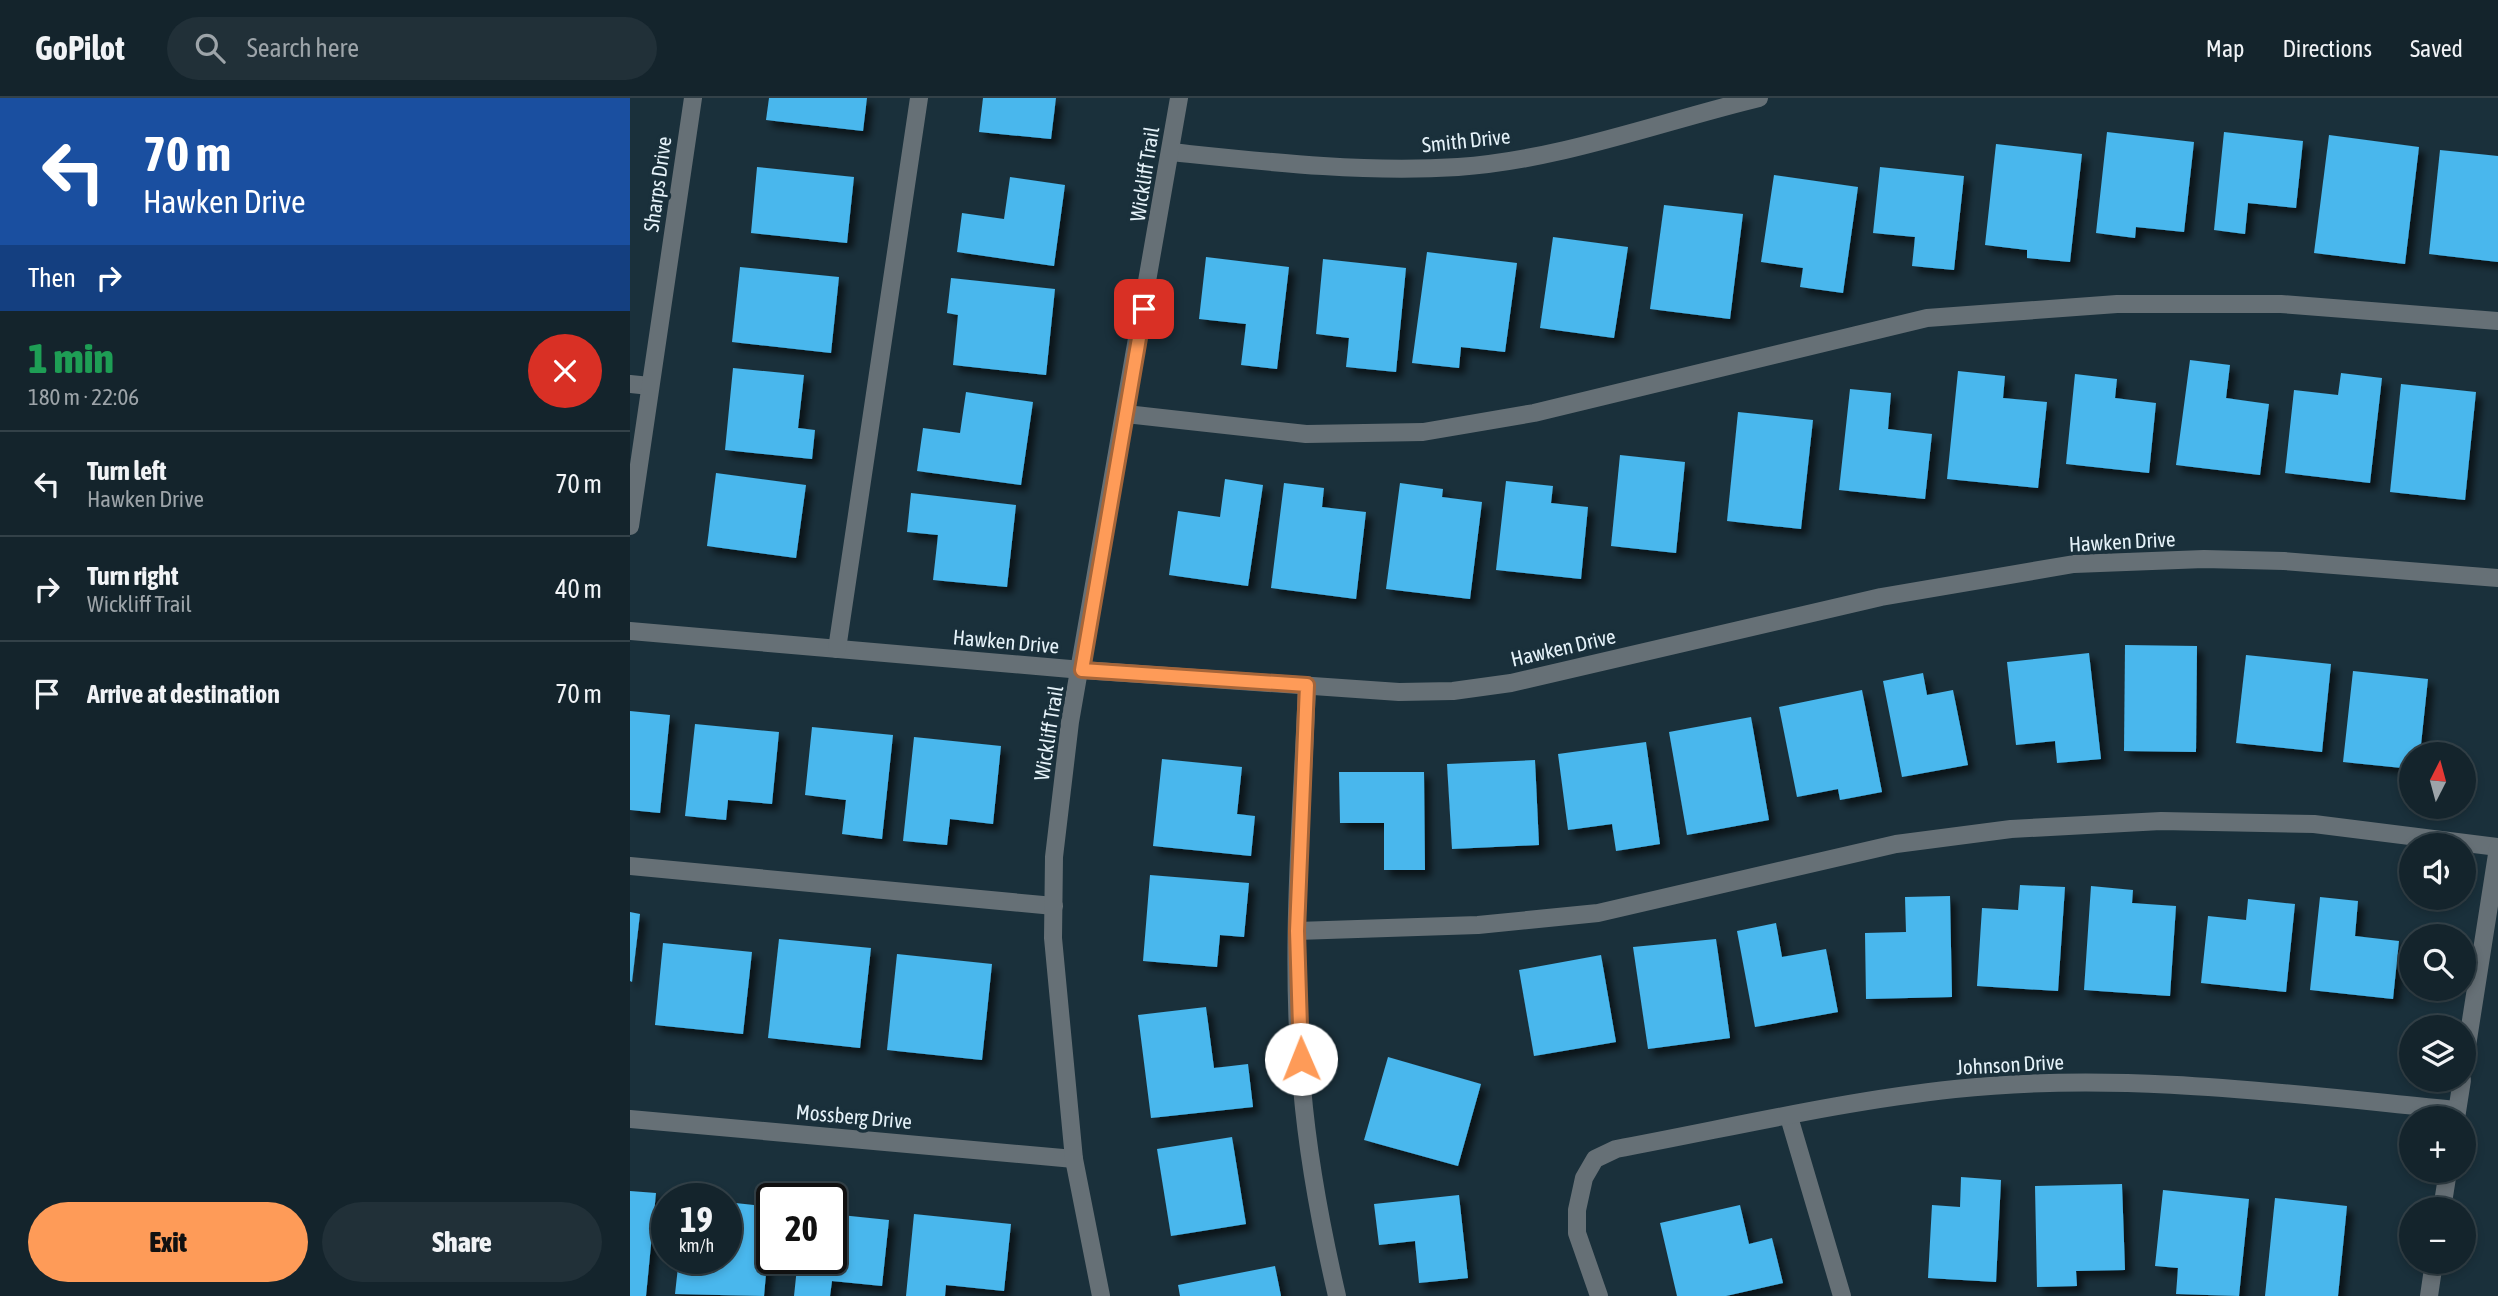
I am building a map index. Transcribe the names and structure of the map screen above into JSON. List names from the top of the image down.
{
  "streets": {
    "street": [
      "Smith Drive",
      "Wickliff Trail",
      "Sharps Drive",
      "Hawken Drive",
      "Johnson Drive",
      "Mossberg Drive"
    ]
  },
  "crossings": [
    ["Smith Drive", "Wickliff Trail"],
    ["Wickliff Trail", "Hawken Drive"],
    ["Wickliff Trail", "Mossberg Drive"]
  ],
  "north": "top",
  "page": {
    "header": "GoPilot",
    "search": "Search here",
    "nav": ["Map", "Directions", "Saved"],
    "turn": ["70 m", "Hawken Drive"],
    "then": "Then",
    "heading": ["1 min", "180 m · 22:06"],
    "list": [
      {
        "name": "Turn left",
        "note": "Hawken Drive",
        "value": "70 m"
      },
      {
        "name": "Turn right",
        "note": "Wickliff Trail",
        "value": "40 m"
      },
      {
        "name": "Arrive at destination",
        "value": "70 m"
      }
    ],
    "map_buttons": ["+", "−"],
    "speed": "19 km/h",
    "limit": "20",
    "buttons": ["Exit", "Share"]
  }
}
